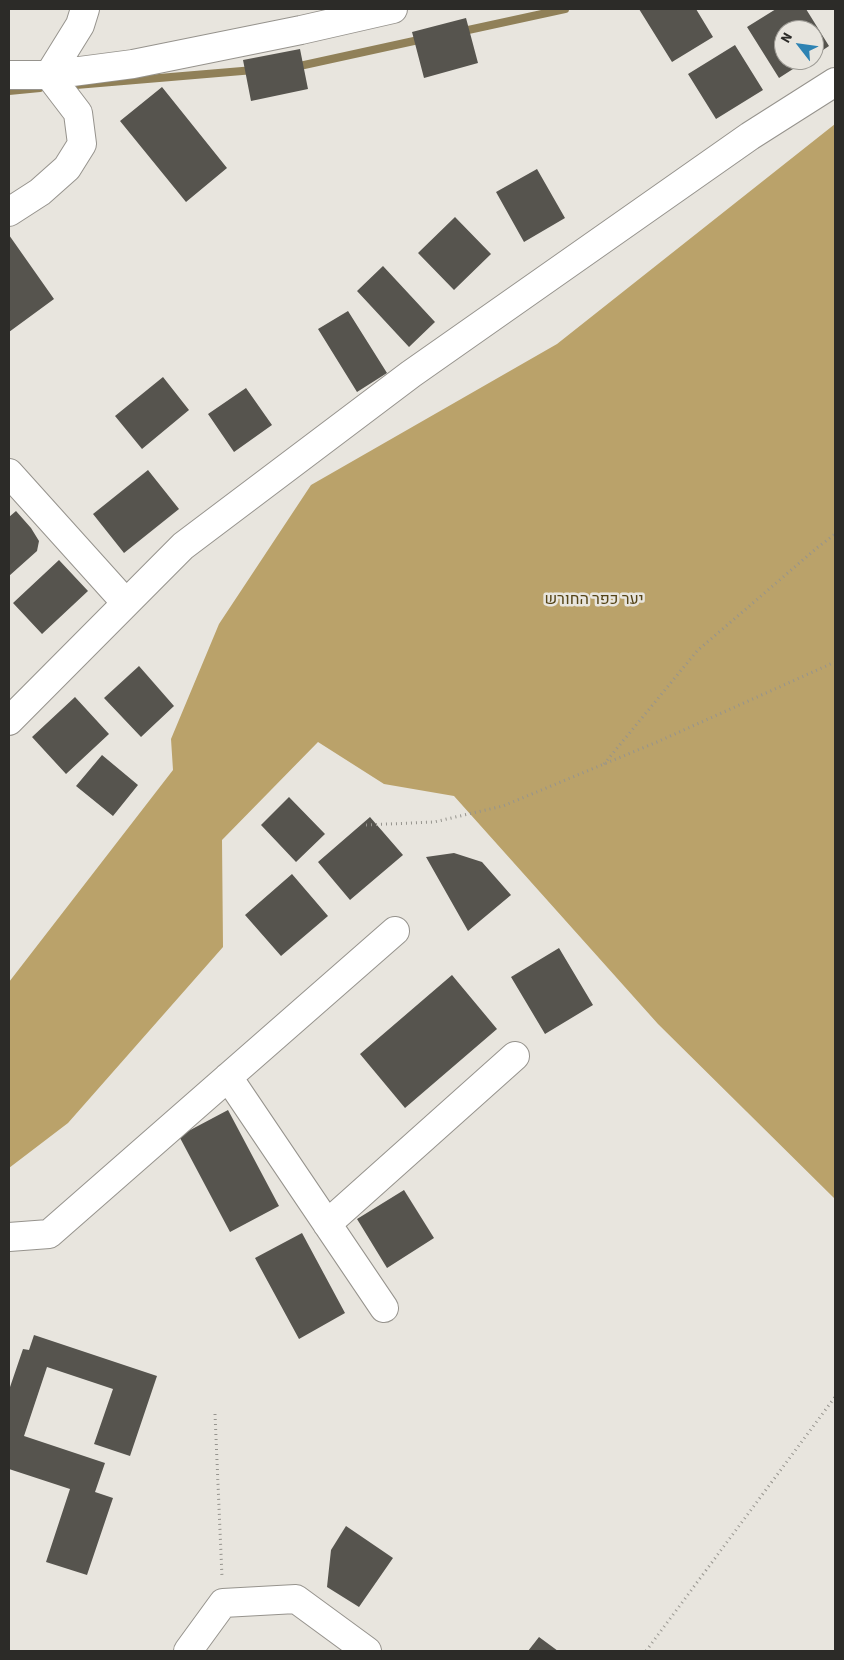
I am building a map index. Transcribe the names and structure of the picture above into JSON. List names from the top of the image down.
{
  "parks": ["יער כפר החורש"],
  "north": "top left"
}
